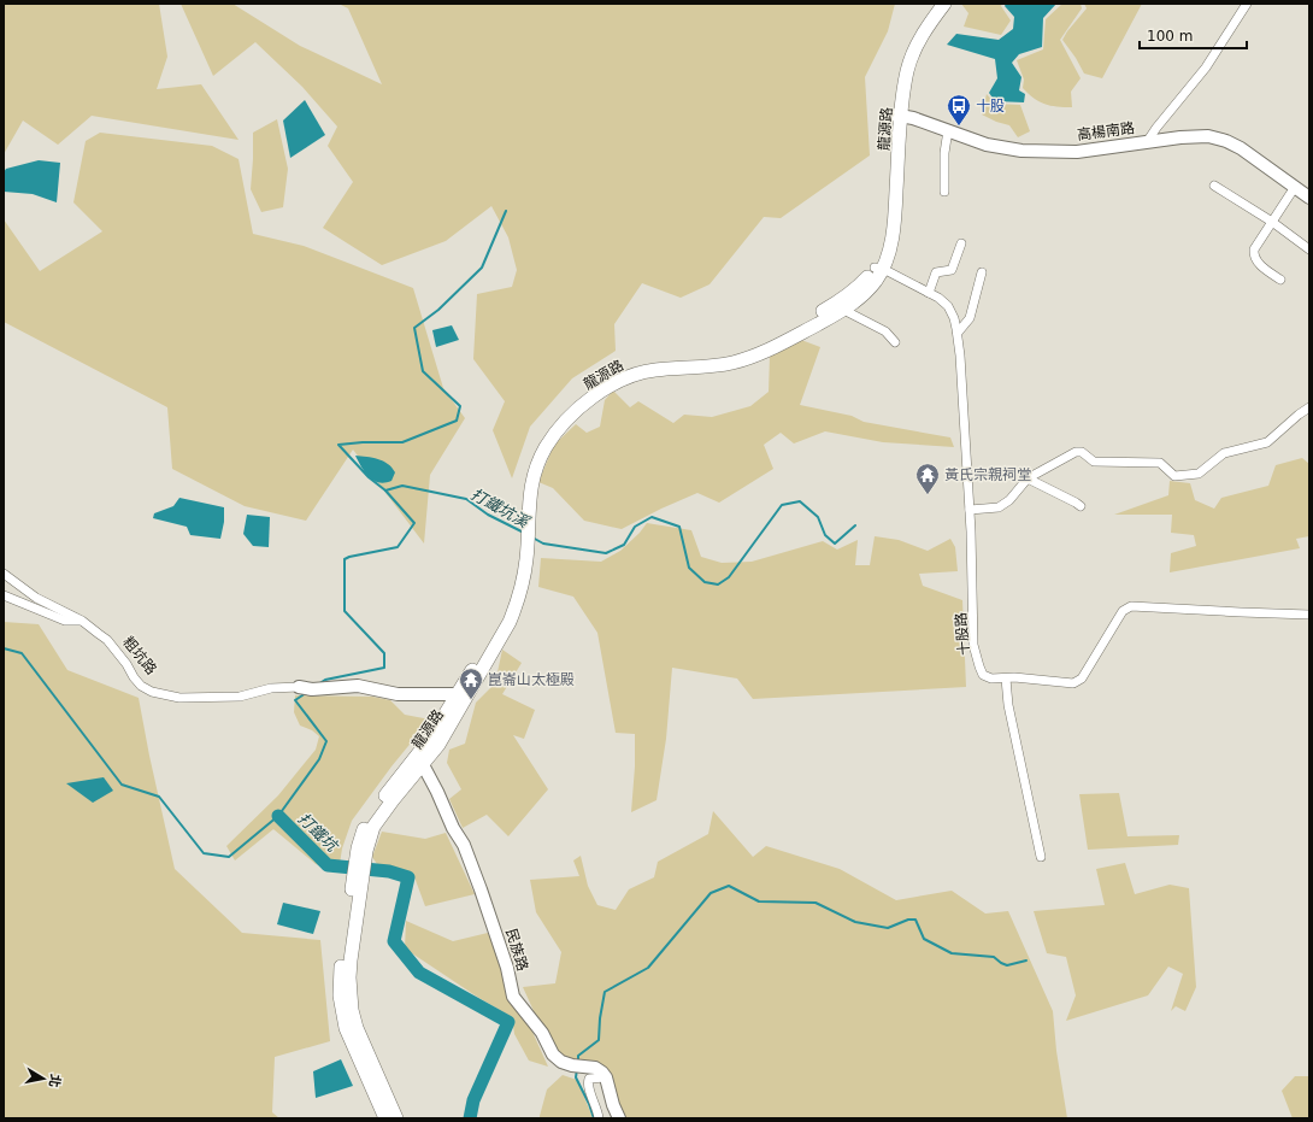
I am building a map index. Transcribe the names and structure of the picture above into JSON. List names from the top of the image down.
{
  "streets": {
    "main road": ["龍源路"],
    "street": [
      "高楊南路",
      "十股路",
      "粗坑路",
      "民族路"
    ]
  },
  "crossings": [
    ["龍源路", "高楊南路"],
    ["龍源路", "十股路"],
    ["龍源路", "民族路"]
  ],
  "water": ["打鐵坑溪", "打鐵坑"],
  "places": {
    "bus stop": ["十股"],
    "temple": ["黃氏宗親祠堂", "崑崙山太極殿"]
  },
  "scale_bar": "100 m",
  "north": "right"
}
